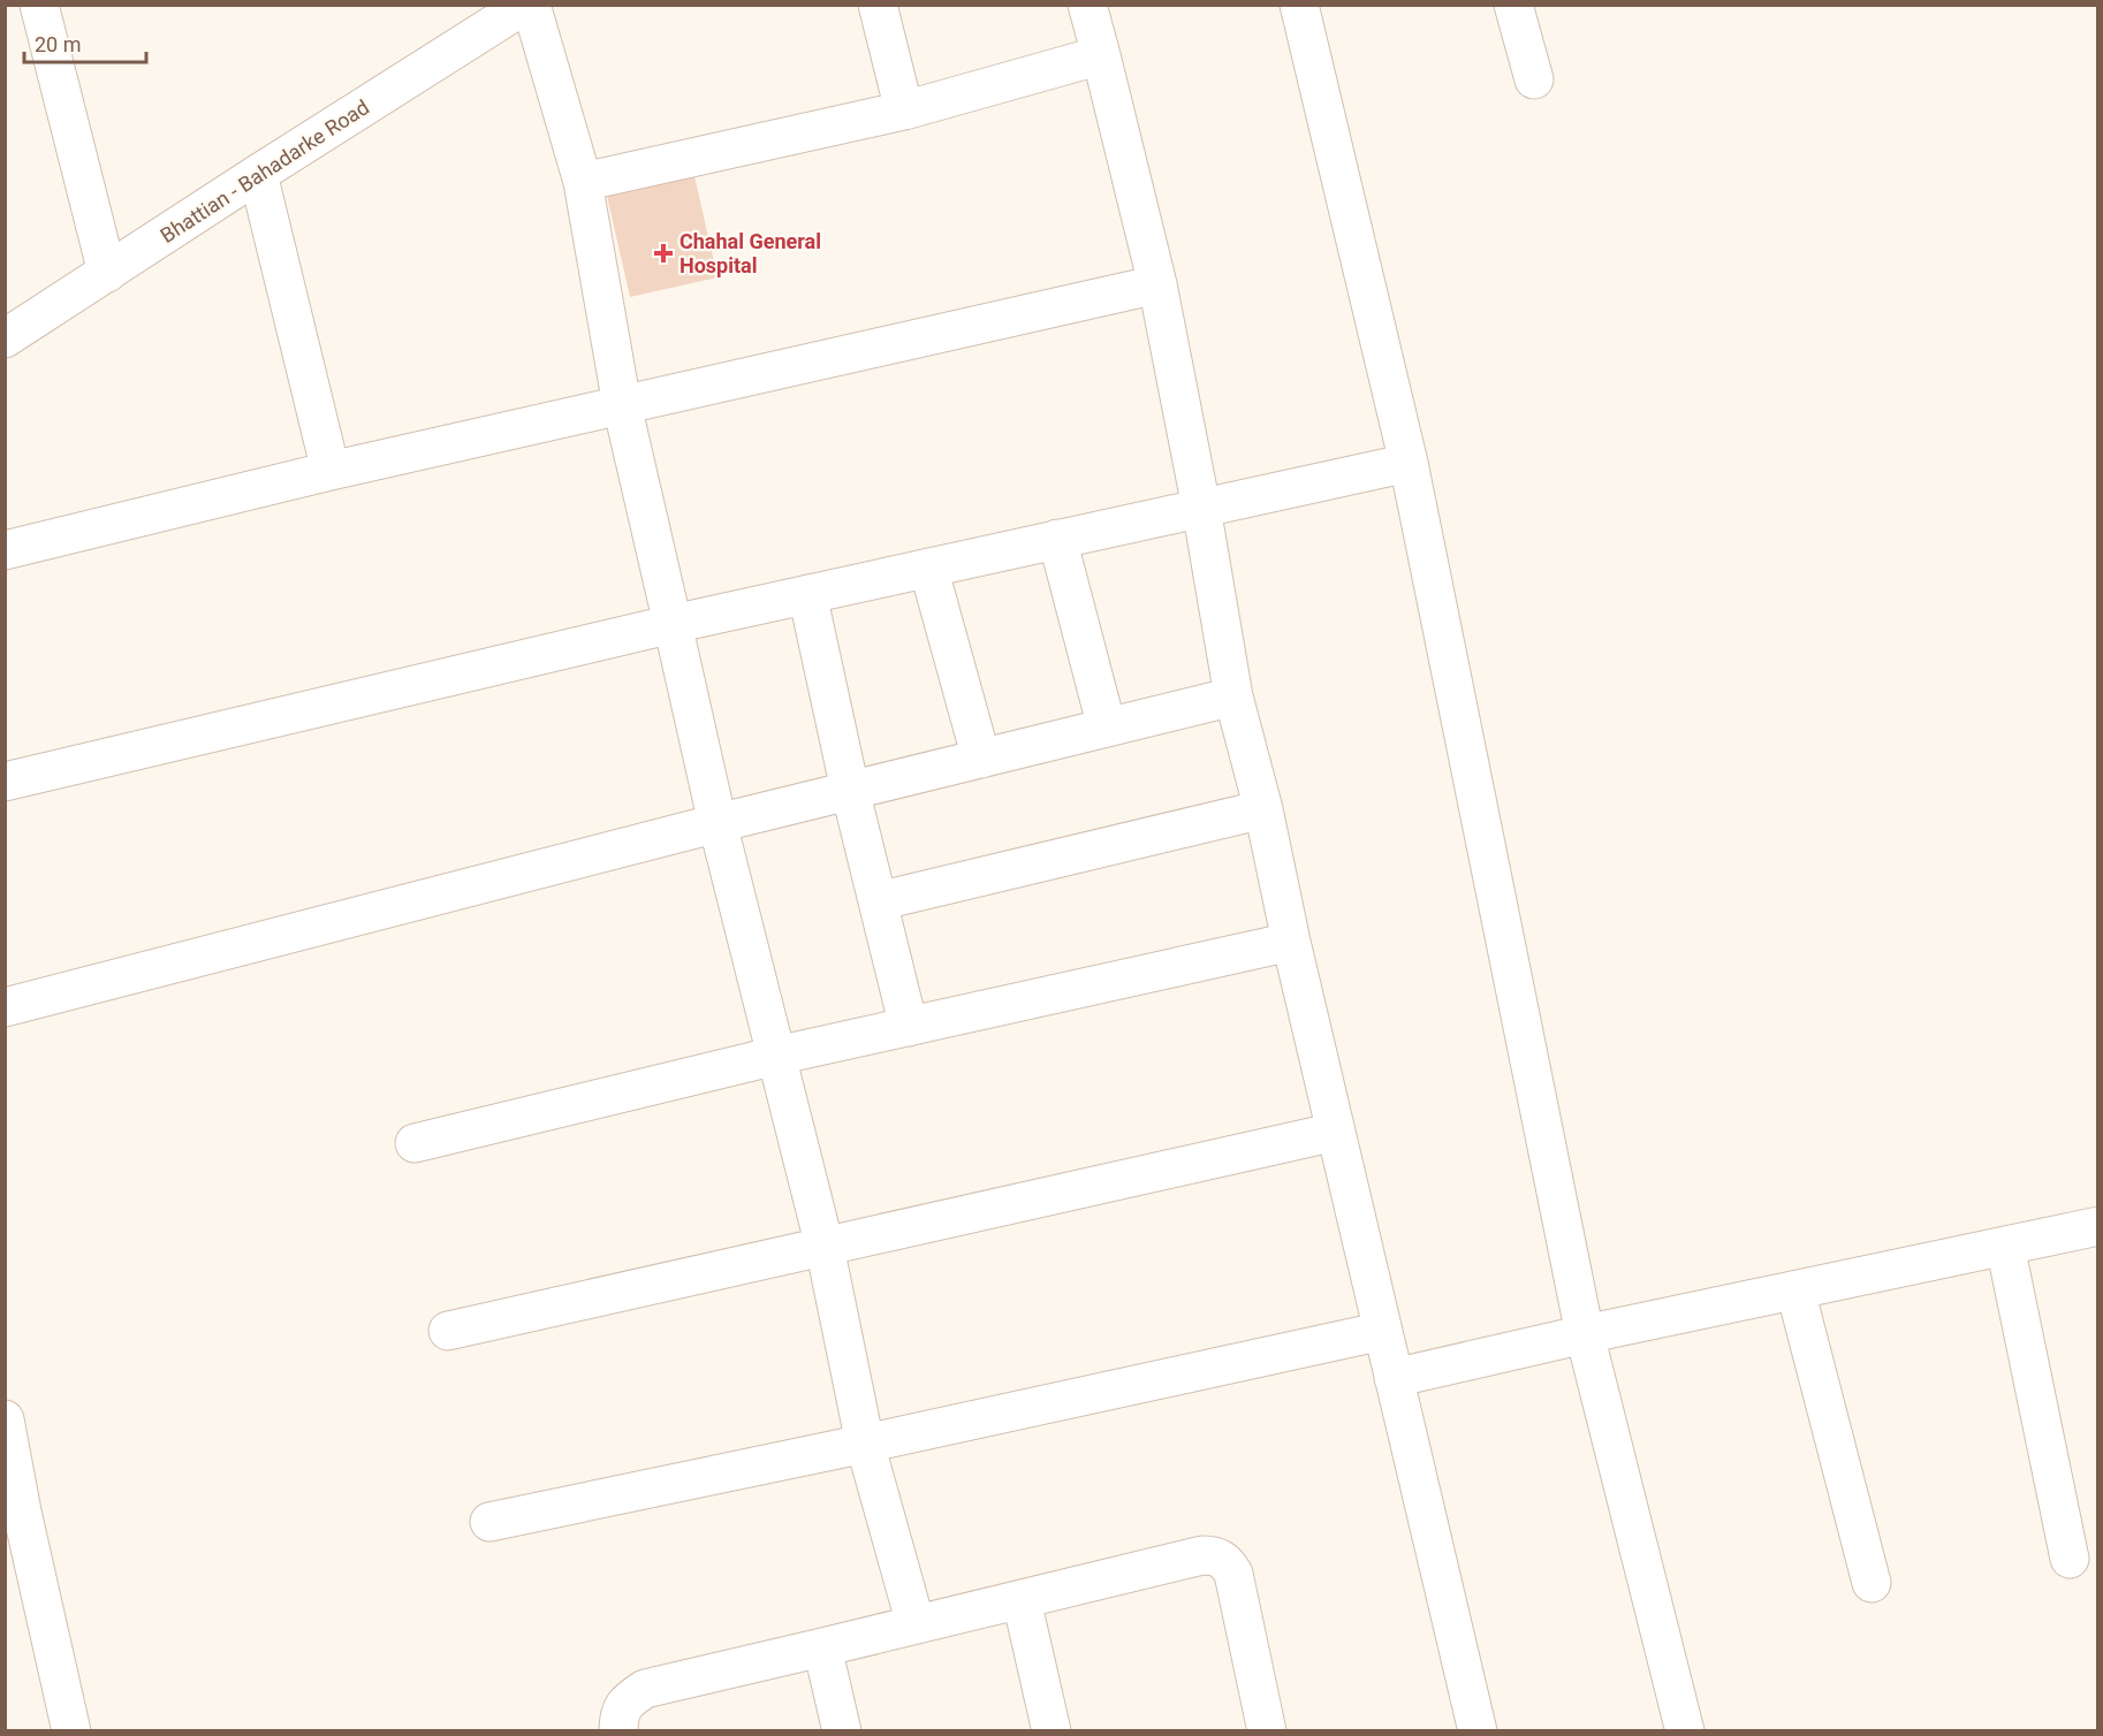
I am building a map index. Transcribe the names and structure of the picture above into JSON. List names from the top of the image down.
{
  "streets": {
    "street": ["Bhattian - Bahadarke Road"]
  },
  "places": {
    "health": ["Chahal General Hospital"]
  },
  "scale_bar": "20 m"
}
